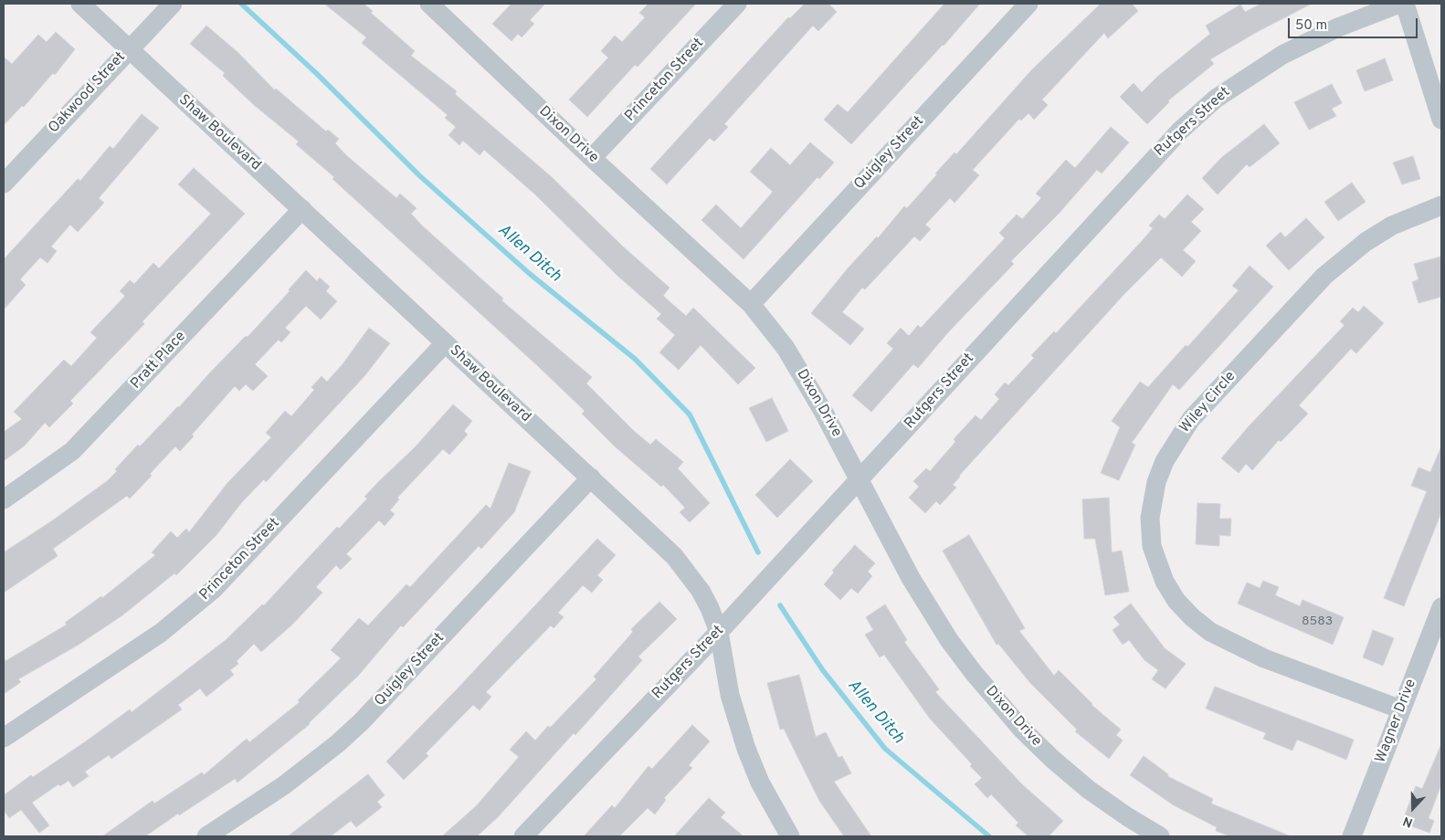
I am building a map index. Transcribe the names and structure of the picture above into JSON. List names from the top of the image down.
{
  "streets": {
    "street": [
      "Princeton Street",
      "Oakwood Street",
      "Rutgers Street",
      "Shaw Boulevard",
      "Dixon Drive",
      "Quigley Street",
      "Pratt Place",
      "Wiley Circle",
      "Wagner Drive"
    ]
  },
  "crossings": [
    ["Princeton Street", "Shaw Boulevard"],
    ["Princeton Street", "Dixon Drive"],
    ["Oakwood Street", "Shaw Boulevard"],
    ["Rutgers Street", "Shaw Boulevard"],
    ["Rutgers Street", "Dixon Drive"],
    ["Shaw Boulevard", "Quigley Street"],
    ["Shaw Boulevard", "Pratt Place"],
    ["Dixon Drive", "Quigley Street"],
    ["Wiley Circle", "Wagner Drive"]
  ],
  "water": ["Allen Ditch"],
  "house_numbers": ["8583"],
  "scale_bar": "50 m",
  "north": "bottom"
}
